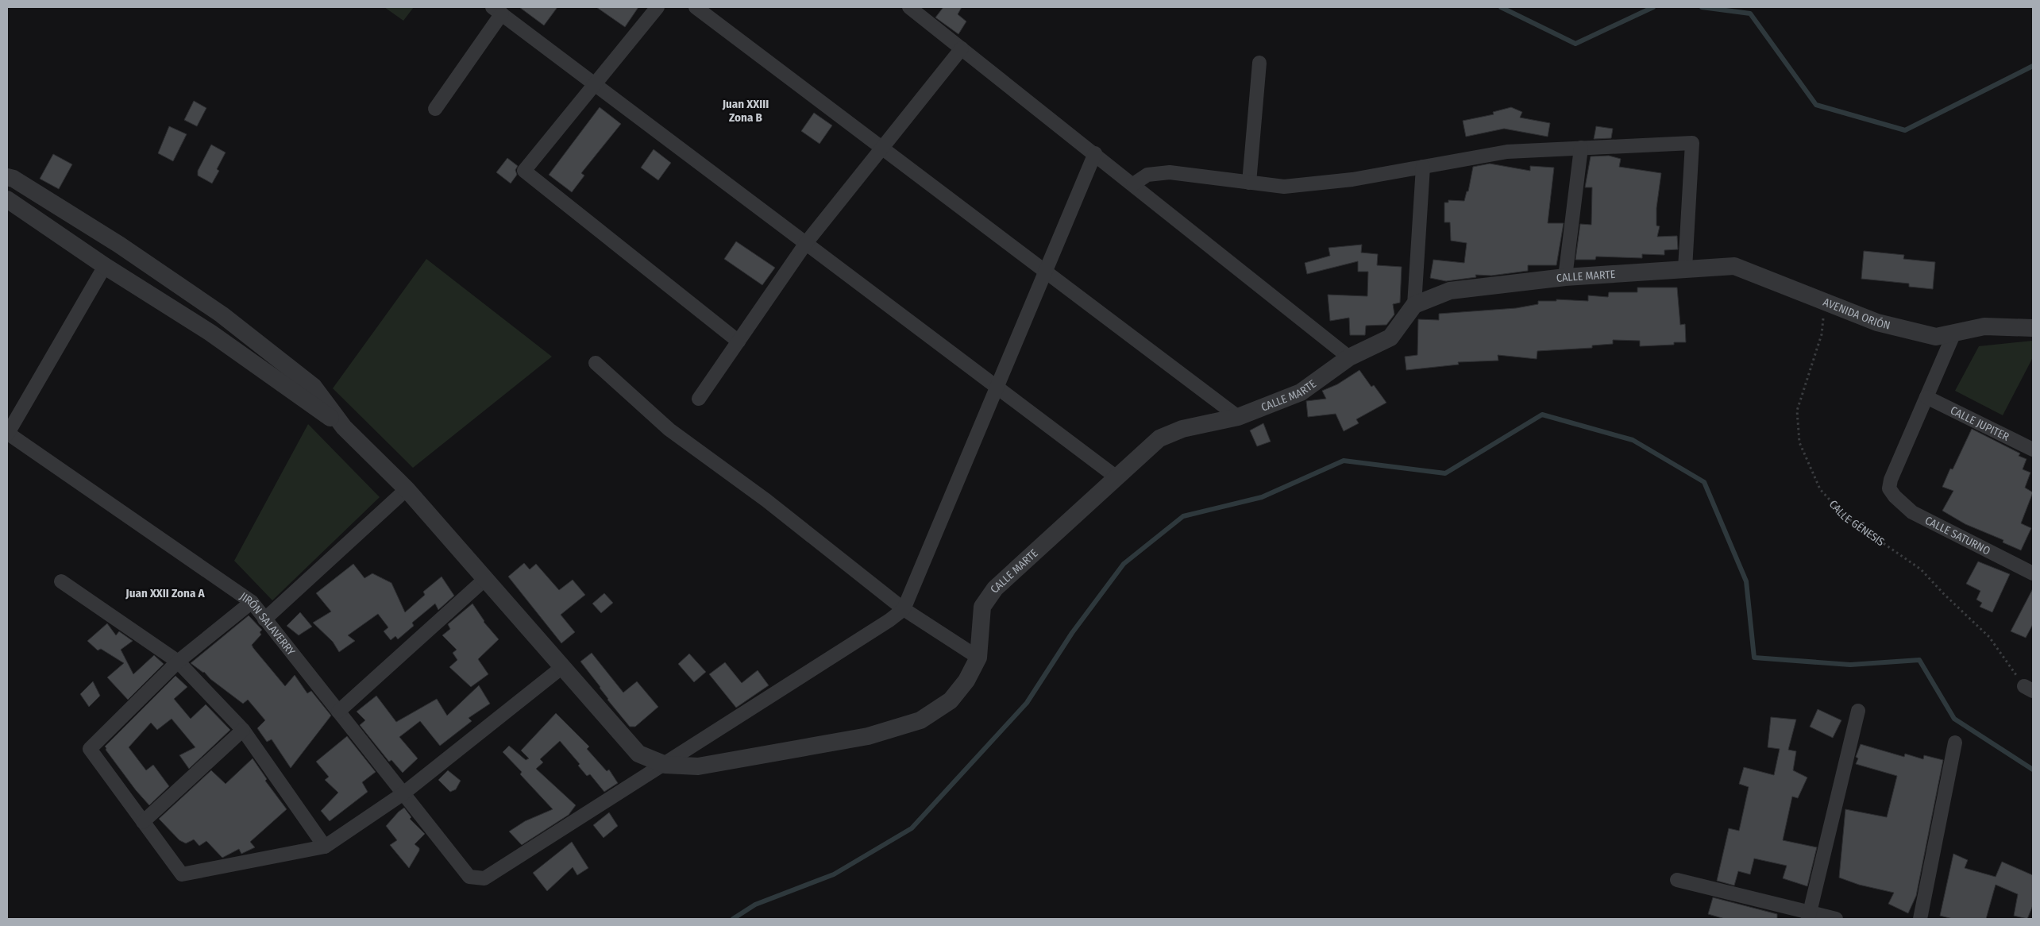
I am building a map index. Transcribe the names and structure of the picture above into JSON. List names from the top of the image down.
{
  "streets": {
    "street": [
      "CALLE MARTE",
      "AVENIDA ORIÓN",
      "CALLE JUPITER",
      "CALLE SATURNO",
      "JIRÓN SALAVERRY"
    ],
    "path": ["CALLE GÉNESIS"]
  },
  "crossings": [
    ["CALLE MARTE", "AVENIDA ORIÓN"],
    ["AVENIDA ORIÓN", "CALLE GÉNESIS"],
    ["CALLE JUPITER", "CALLE SATURNO"]
  ],
  "districts": ["Juan XXIII Zona B", "Juan XXII Zona A"]
}
